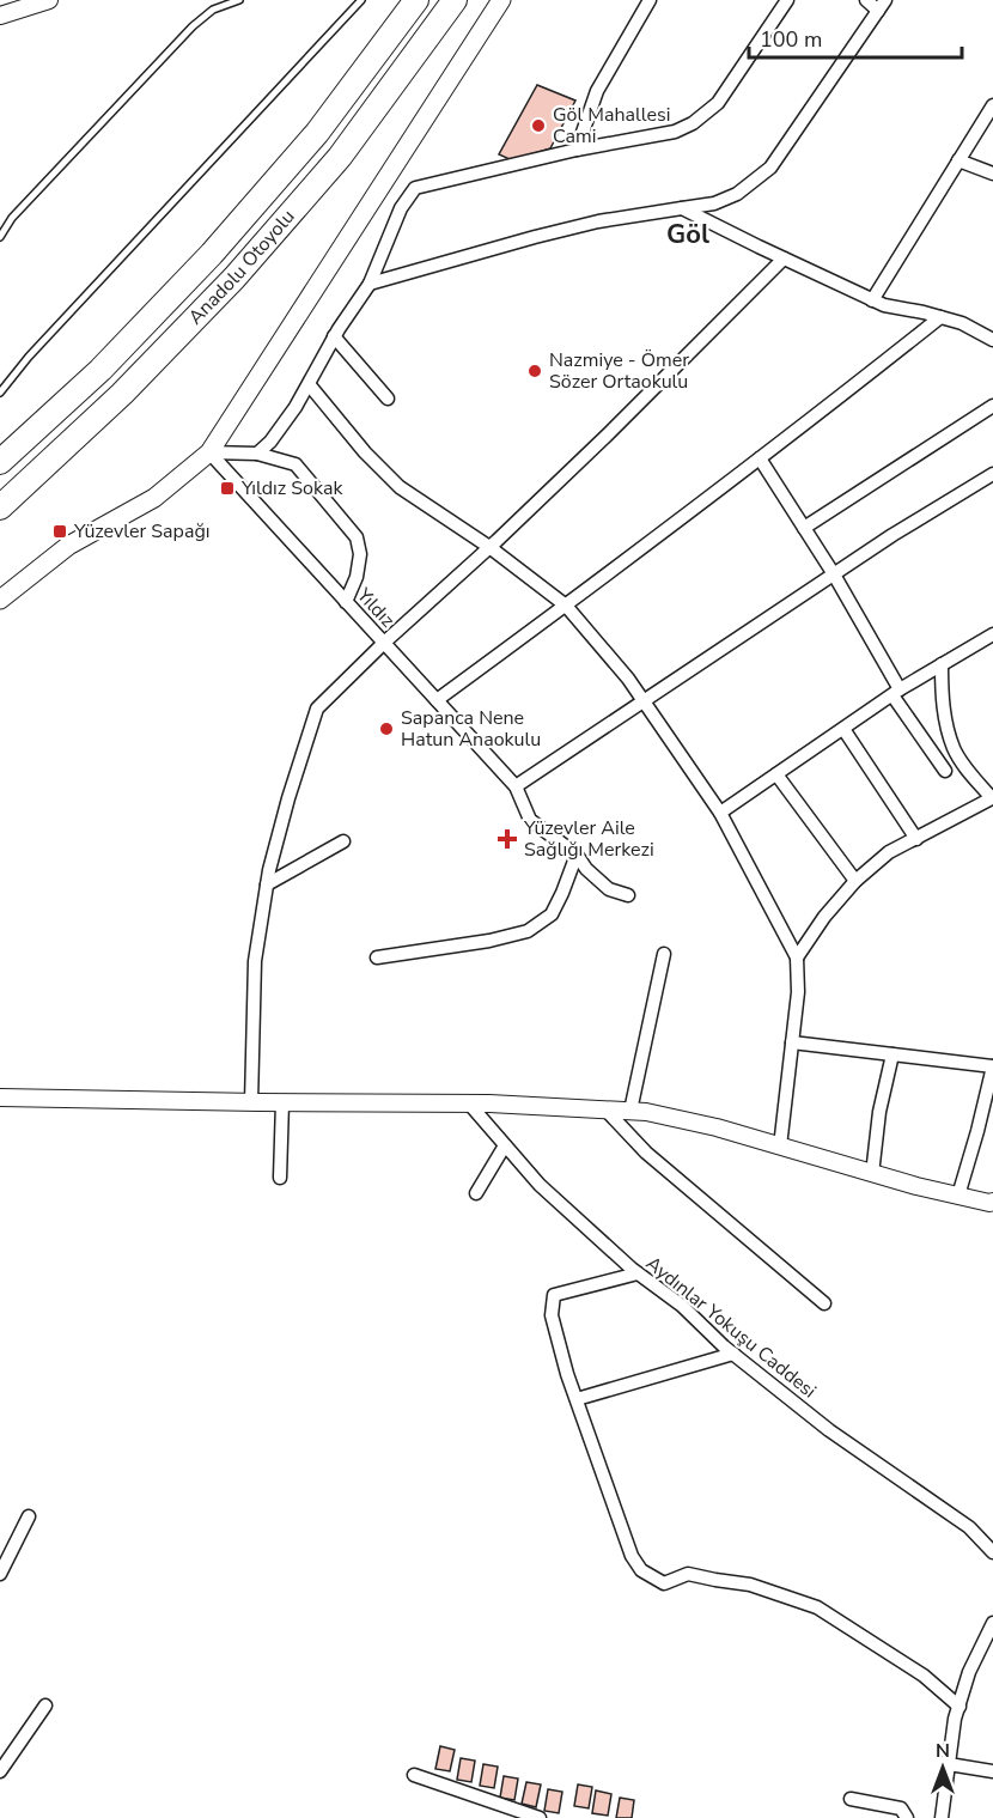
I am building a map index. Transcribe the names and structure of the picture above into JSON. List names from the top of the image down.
{
  "streets": {
    "highway": ["Anadolu Otoyolu"],
    "street": ["Yıldız", "Aydınlar Yokuşu Caddesi"]
  },
  "districts": ["Göl"],
  "places": {
    "other": ["Göl Mahallesi Cami", "Nazmiye - Ömer Sözer Ortaokulu", "Sapanca Nene Hatun Anaokulu"],
    "transit": ["Yıldız Sokak", "Yüzevler Sapağı"],
    "health": ["Yüzevler Aile Sağlığı Merkezi"]
  },
  "scale_bar": "100 m",
  "north": "top"
}
